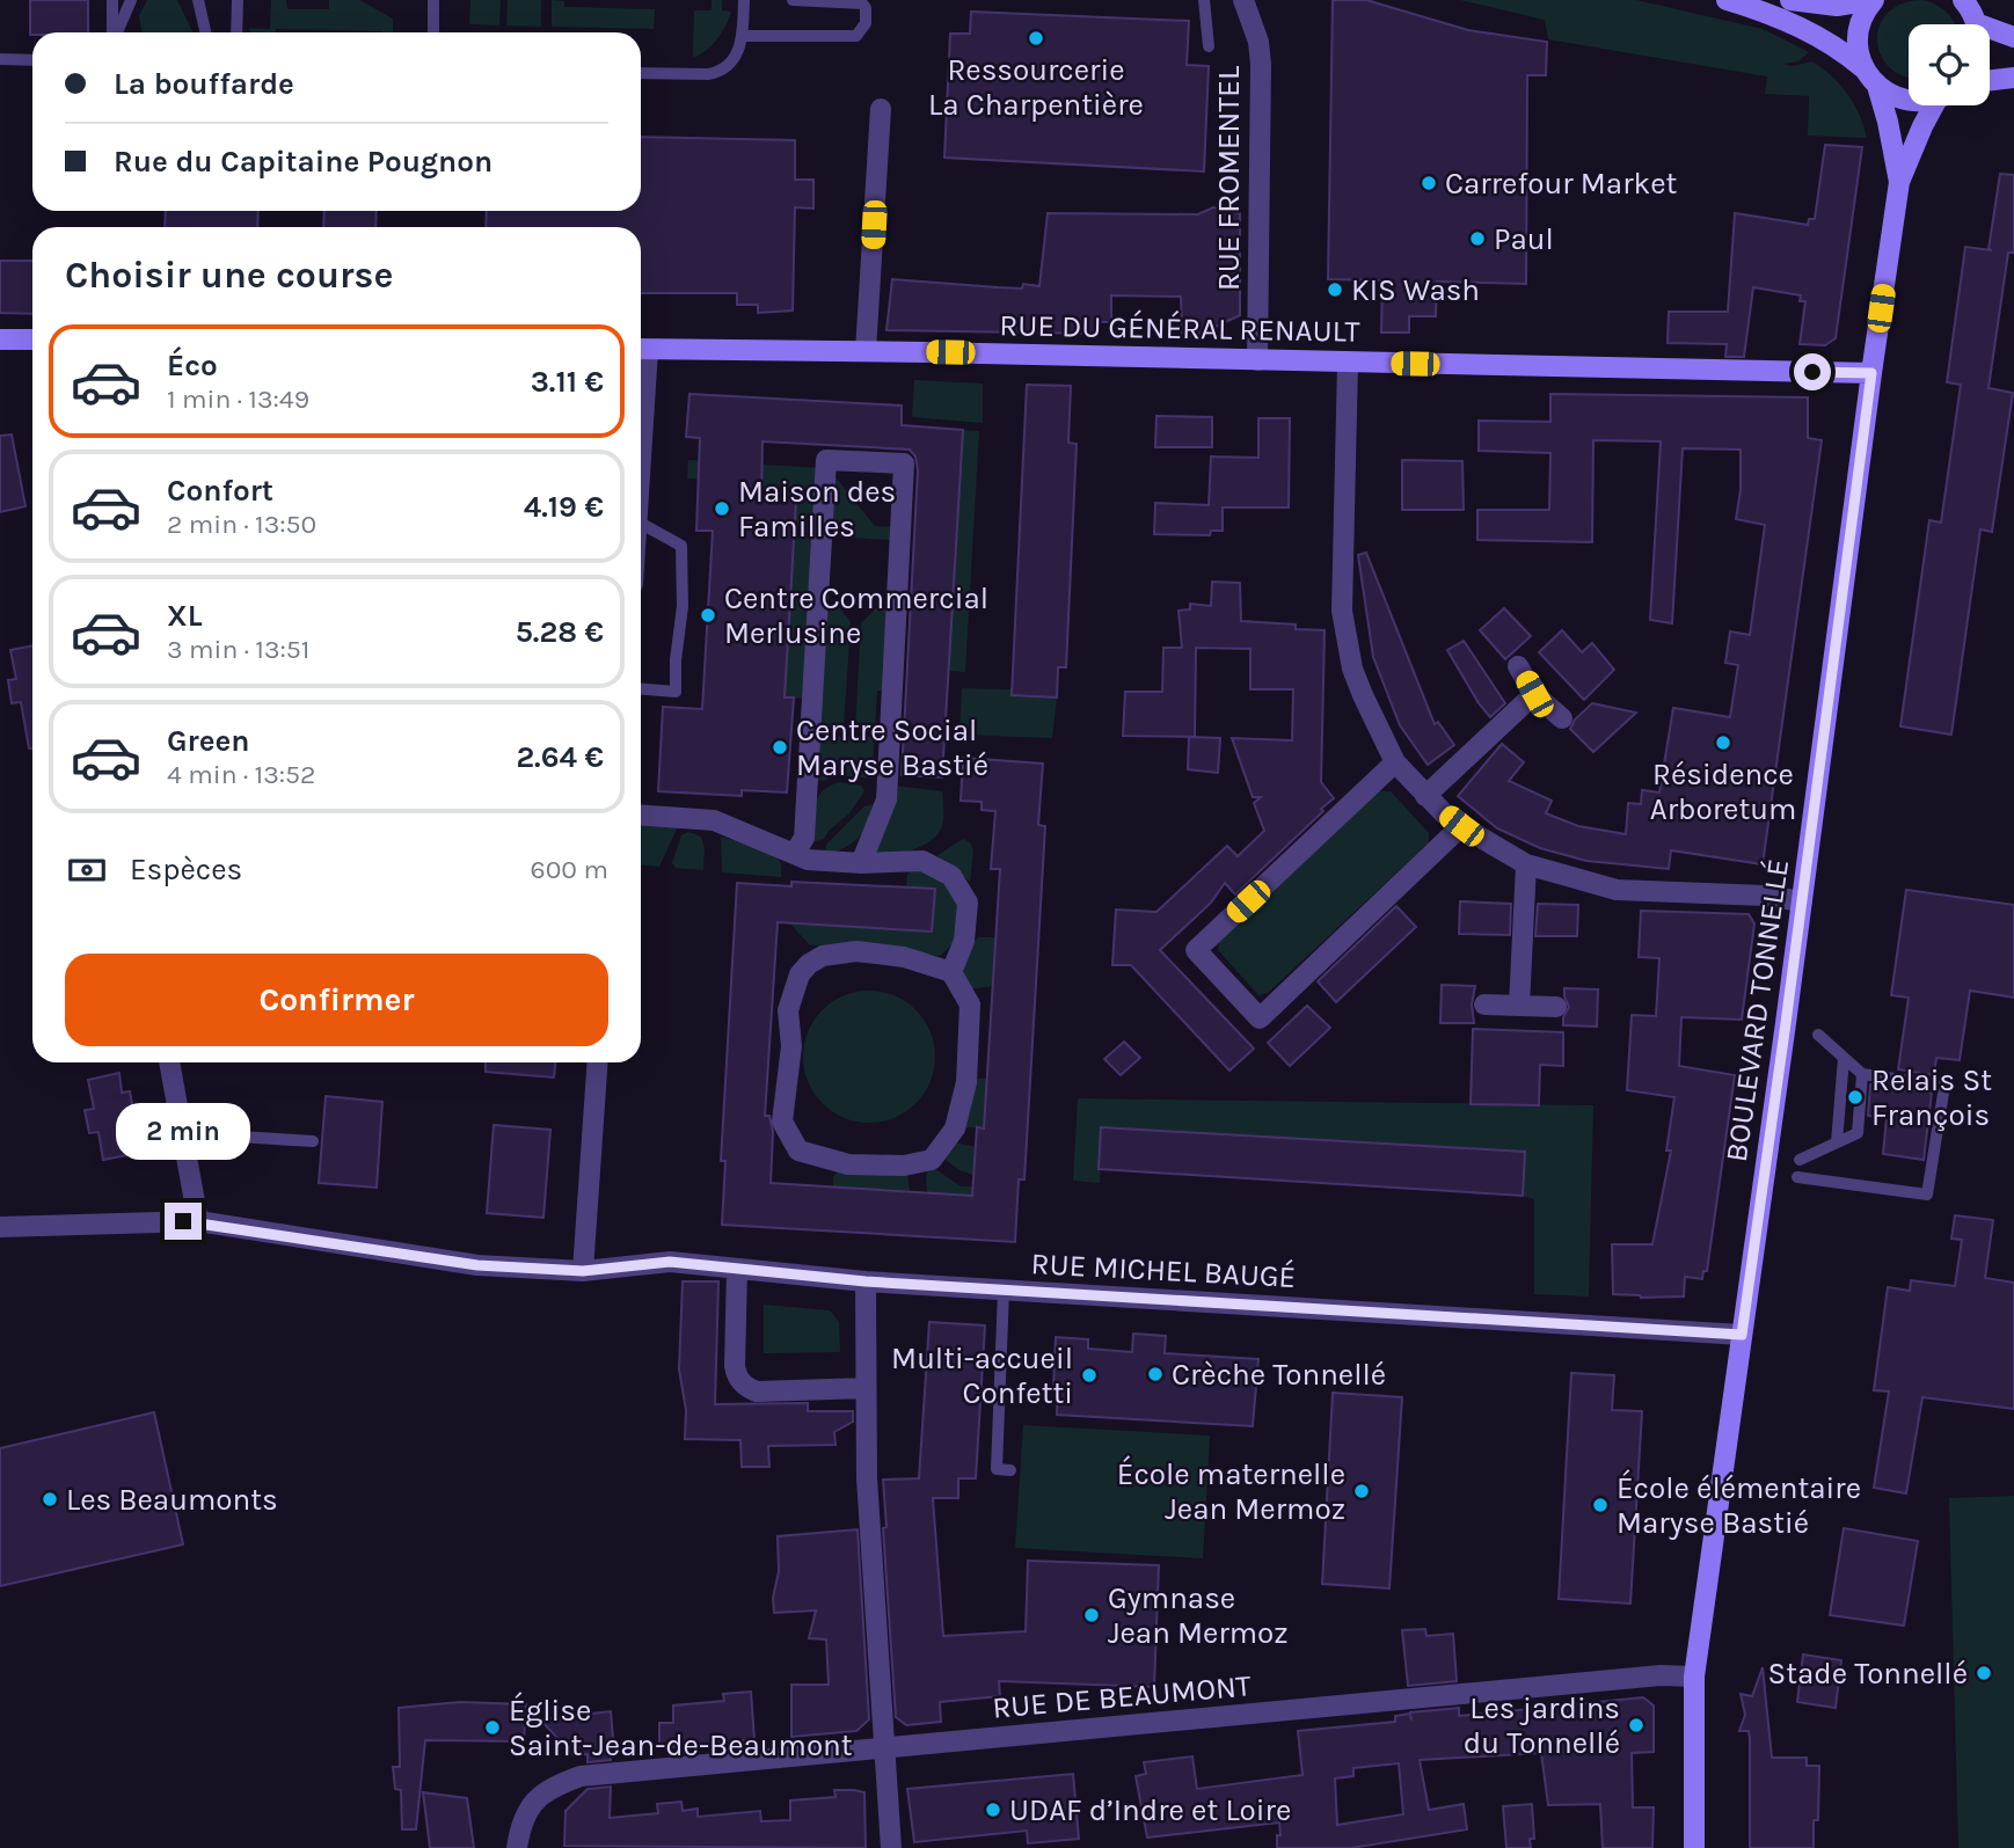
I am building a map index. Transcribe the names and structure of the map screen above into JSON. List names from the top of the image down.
{
  "streets": {
    "main road": ["RUE DU GÉNÉRAL RENAULT", "BOULEVARD TONNELLÉ"],
    "street": ["RUE FROMENTEL", "RUE MICHEL BAUGÉ", "RUE DE BEAUMONT"]
  },
  "crossings": [
    ["RUE FROMENTEL", "RUE DU GÉNÉRAL RENAULT"],
    ["RUE DU GÉNÉRAL RENAULT", "BOULEVARD TONNELLÉ"],
    ["BOULEVARD TONNELLÉ", "RUE MICHEL BAUGÉ"],
    ["BOULEVARD TONNELLÉ", "RUE DE BEAUMONT"]
  ],
  "places": [
    "Ressourcerie La Charpentière",
    "Carrefour Market",
    "Paul",
    "KIS Wash",
    "Maison des Familles",
    "Centre Commercial Merlusine",
    "Résidence Arboretum",
    "Centre Social Maryse Bastié",
    "Relais St François",
    "Crèche Tonnellé",
    "Multi-accueil Confetti",
    "École maternelle Jean Mermoz",
    "Les Beaumonts",
    "École élémentaire Maryse Bastié",
    "Gymnase Jean Mermoz",
    "Stade Tonnellé",
    "Les jardins du Tonnellé",
    "Église Saint-Jean-de-Beaumont",
    "UDAF d’Indre et Loire"
  ],
  "page": {
    "banner": ["La bouffarde", "Rue du Capitaine Pougnon"],
    "heading": "Choisir une course",
    "list": [
      {
        "name": "Éco",
        "note": "1 min · 13:49",
        "value": "3.11 €"
      },
      {
        "name": "Confort",
        "note": "2 min · 13:50",
        "value": "4.19 €"
      },
      {
        "name": "XL",
        "note": "3 min · 13:51",
        "value": "5.28 €"
      },
      {
        "name": "Green",
        "note": "4 min · 13:52",
        "value": "2.64 €"
      }
    ],
    "pay": ["Espèces", "600 m"],
    "buttons": "Confirmer",
    "bubble": "2 min"
  }
}
